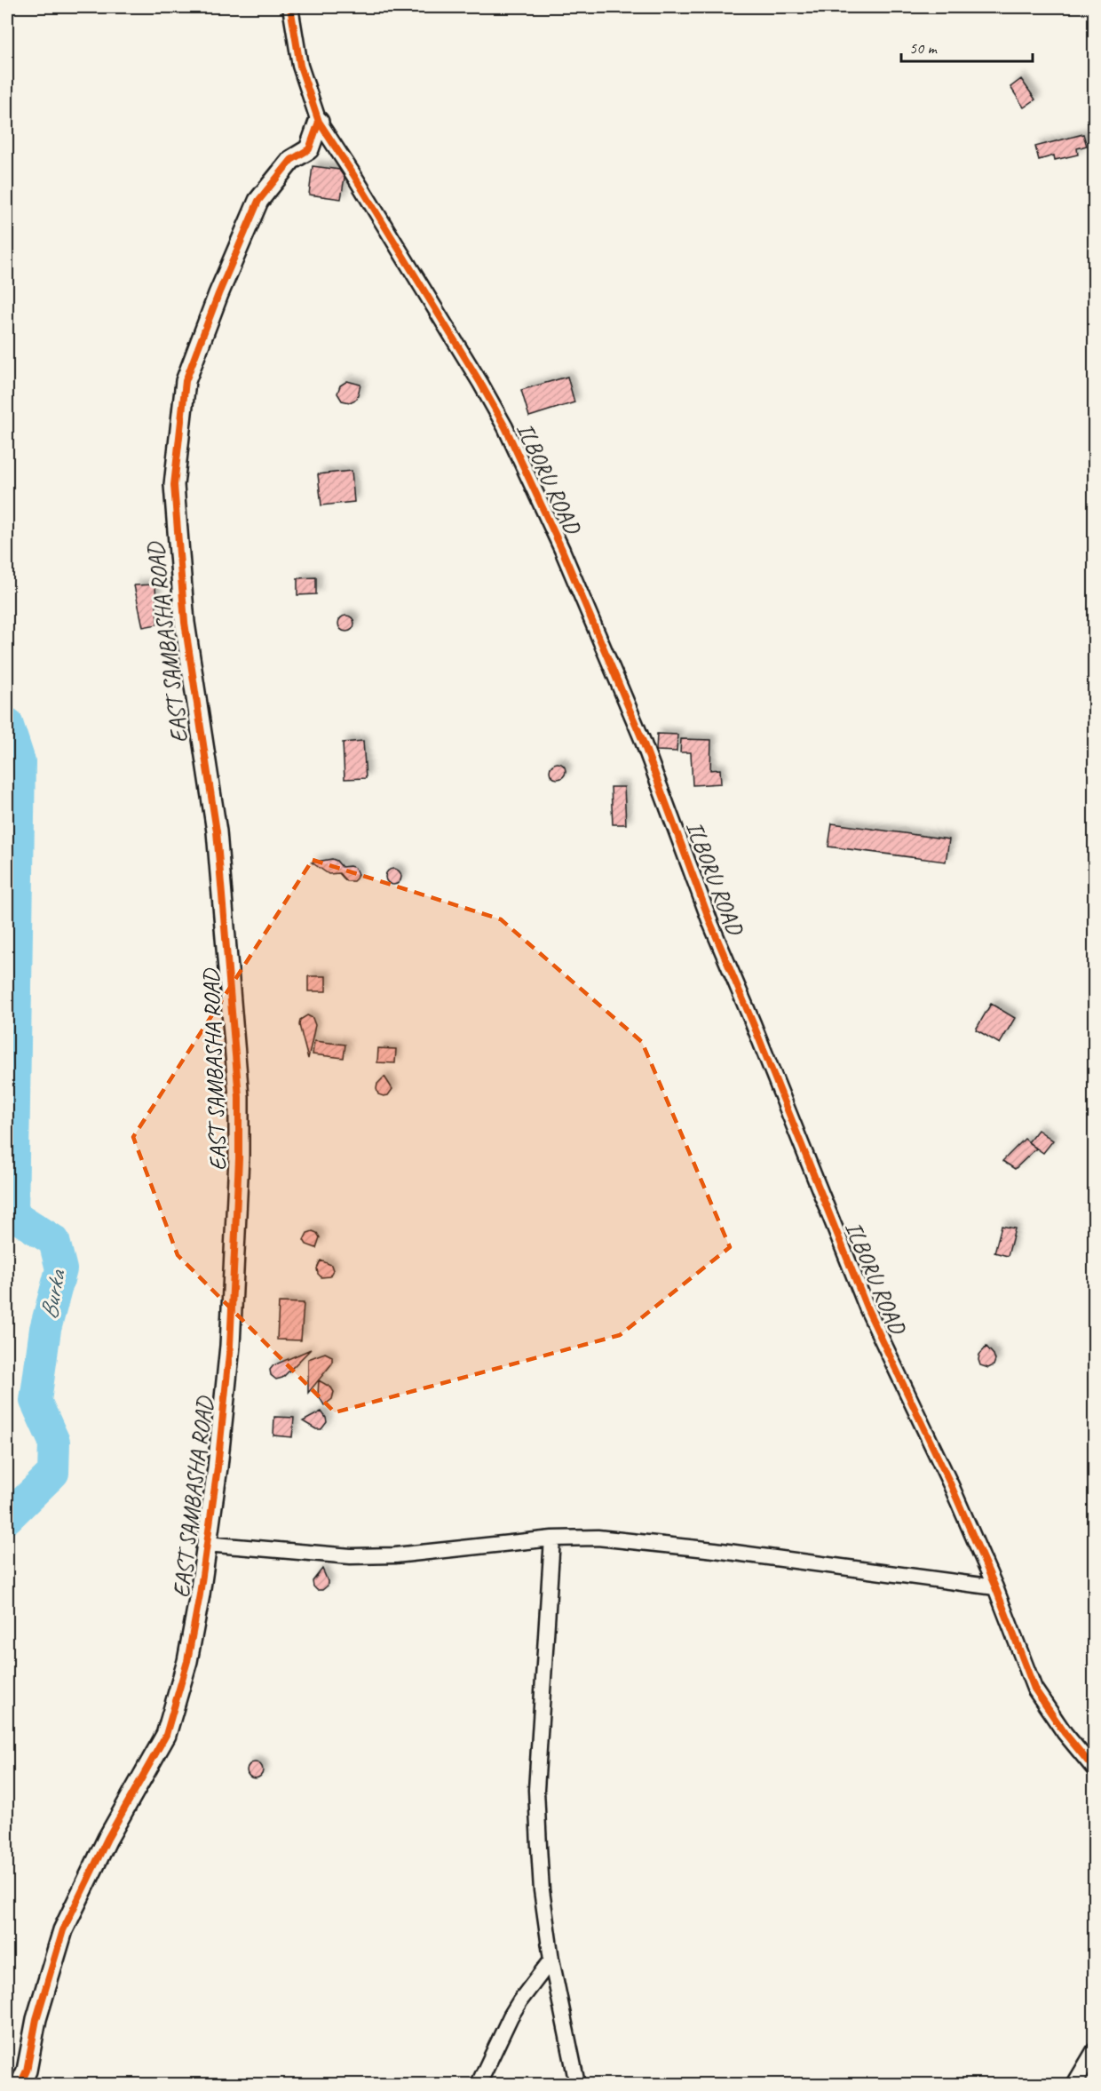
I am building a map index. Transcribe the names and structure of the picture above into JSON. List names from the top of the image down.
{
  "streets": {
    "street": ["ILBORU ROAD", "EAST SAMBASHA ROAD"]
  },
  "crossings": [
    ["ILBORU ROAD", "EAST SAMBASHA ROAD"]
  ],
  "water": ["Burka"],
  "scale_bar": "50 m"
}
